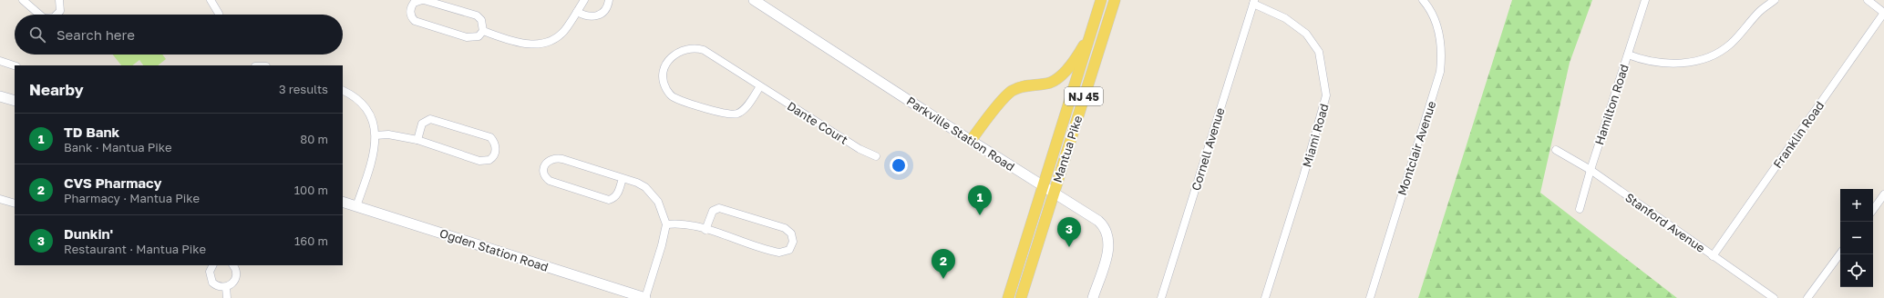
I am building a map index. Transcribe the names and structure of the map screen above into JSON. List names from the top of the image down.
{
  "streets": {
    "main road": [
      "NJ 45",
      "Parkville Station Road",
      "Mantua Pike",
      "Ogden Station Road"
    ],
    "street": [
      "Hamilton Road",
      "Dante Court",
      "Franklin Road",
      "Miami Road",
      "Montclair Avenue",
      "Cornell Avenue",
      "Stanford Avenue"
    ]
  },
  "crossings": [
    ["Hamilton Road", "Stanford Avenue"],
    ["Parkville Station Road", "Mantua Pike"],
    ["Franklin Road", "Stanford Avenue"],
    ["Miami Road", "Cornell Avenue"]
  ],
  "page": {
    "search": "Search here",
    "heading": ["Nearby", "3 results"],
    "list": [
      {
        "mark": "1",
        "name": "TD Bank",
        "note": "Bank · Mantua Pike",
        "value": "80 m"
      },
      {
        "mark": "2",
        "name": "CVS Pharmacy",
        "note": "Pharmacy · Mantua Pike",
        "value": "100 m"
      },
      {
        "mark": "3",
        "name": "Dunkin'",
        "note": "Restaurant · Mantua Pike",
        "value": "160 m"
      }
    ],
    "pins": ["1", "3", "2"],
    "map_buttons": ["+", "−"]
  }
}
